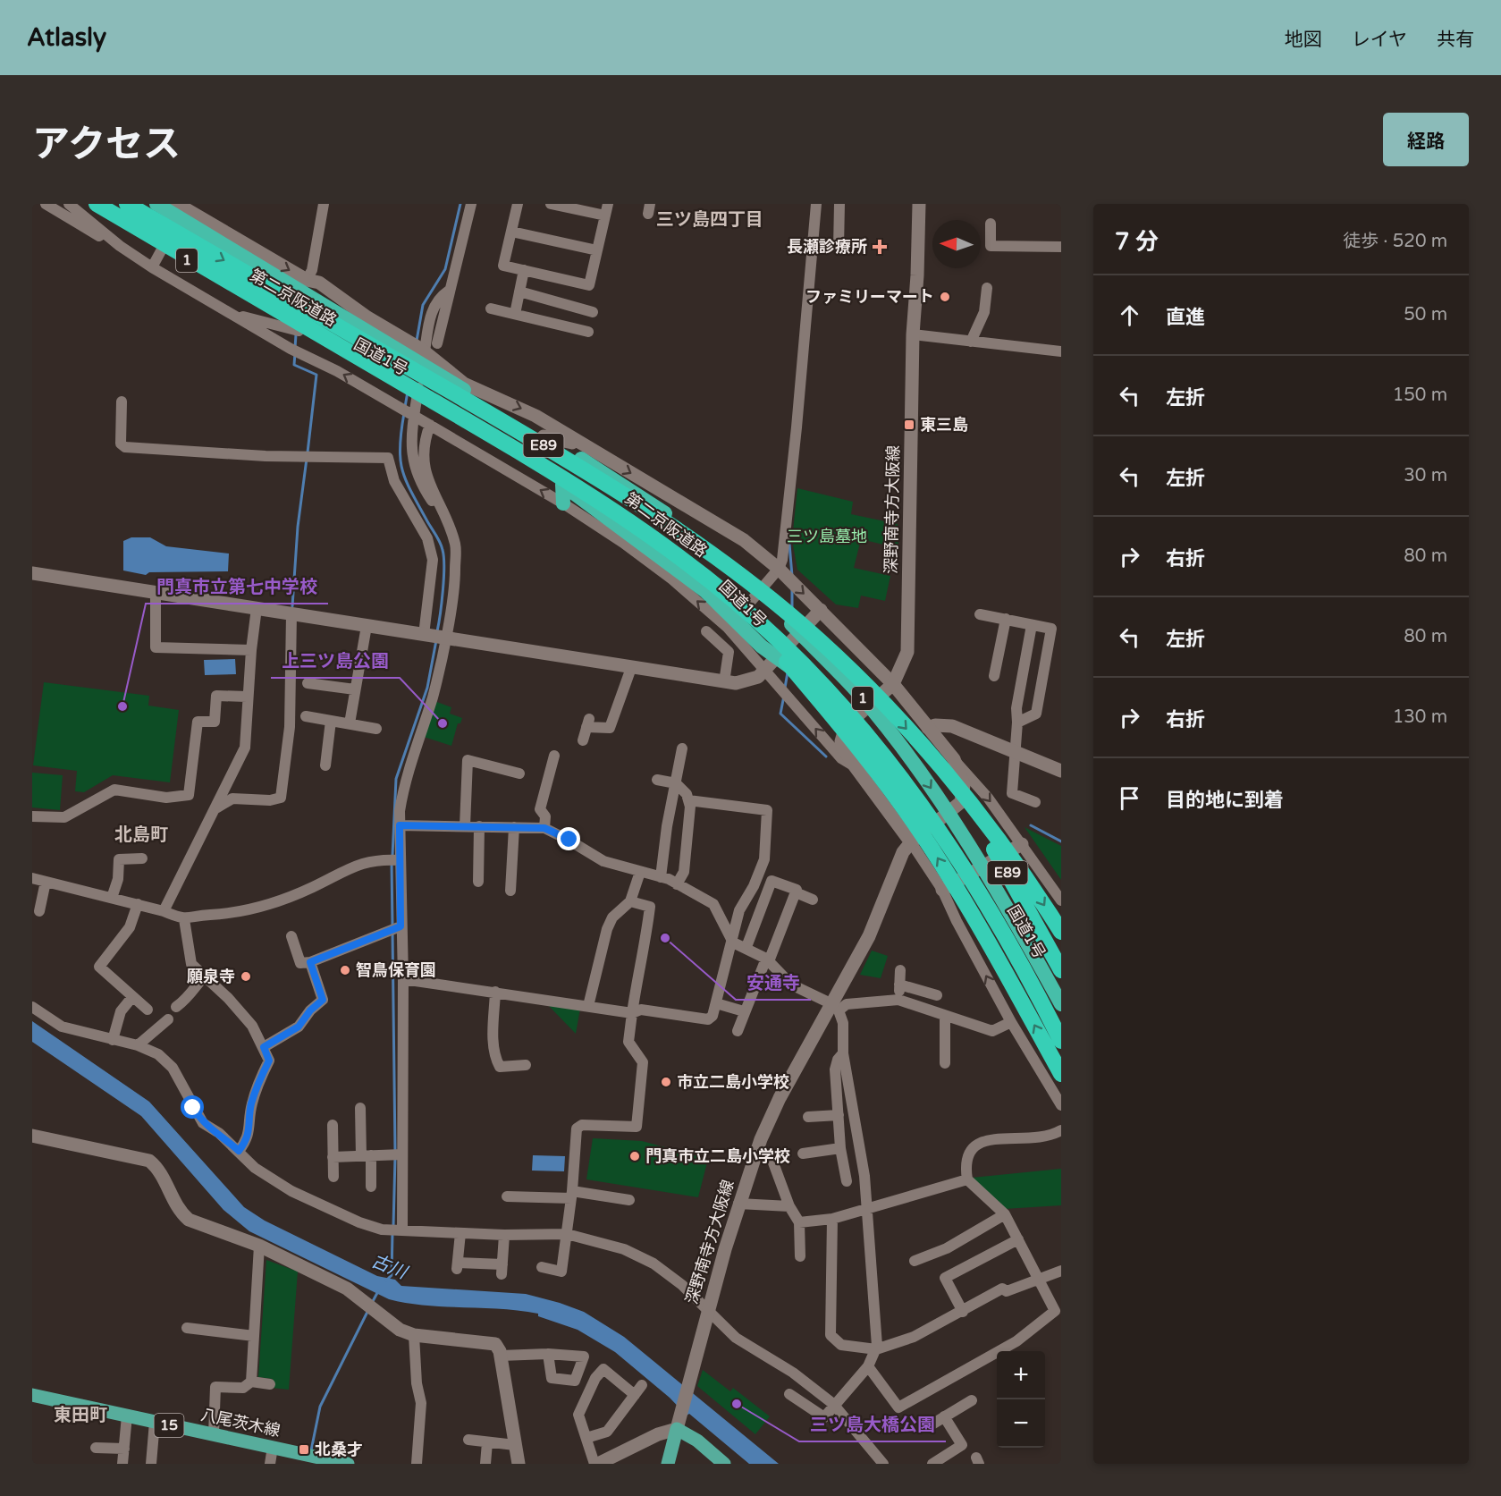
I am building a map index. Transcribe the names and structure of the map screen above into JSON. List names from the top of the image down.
{
  "streets": {
    "highway": [
      "1",
      "第二京阪道路",
      "国道1号",
      "E89"
    ],
    "main road": ["八尾茨木線", "15"],
    "street": ["深野南寺方大阪線"]
  },
  "crossings": [
    ["第二京阪道路", "E89"]
  ],
  "districts": ["三ツ島四丁目", "北島町", "東田町"],
  "water": ["古川"],
  "parks": ["三ツ島墓地"],
  "places": {
    "health": ["長瀬診療所"],
    "other": [
      "ファミリーマート",
      "門真市立第七中学校",
      "上三ツ島公園",
      "安通寺",
      "智鳥保育園",
      "願泉寺",
      "市立二島小学校",
      "門真市立二島小学校",
      "三ツ島大橋公園"
    ],
    "transit": ["東三島", "北桑才"]
  },
  "north": "left",
  "page": {
    "header": "Atlasly",
    "nav": ["地図", "レイヤ", "共有"],
    "title": "アクセス",
    "buttons": "経路",
    "heading": ["7 分", "徒歩 · 520 m"],
    "list": [
      ["直進", "50 m"],
      ["左折", "150 m"],
      ["左折", "30 m"],
      ["右折", "80 m"],
      ["左折", "80 m"],
      ["右折", "130 m"],
      "目的地に到着"
    ],
    "map_buttons": ["+", "−"]
  }
}
